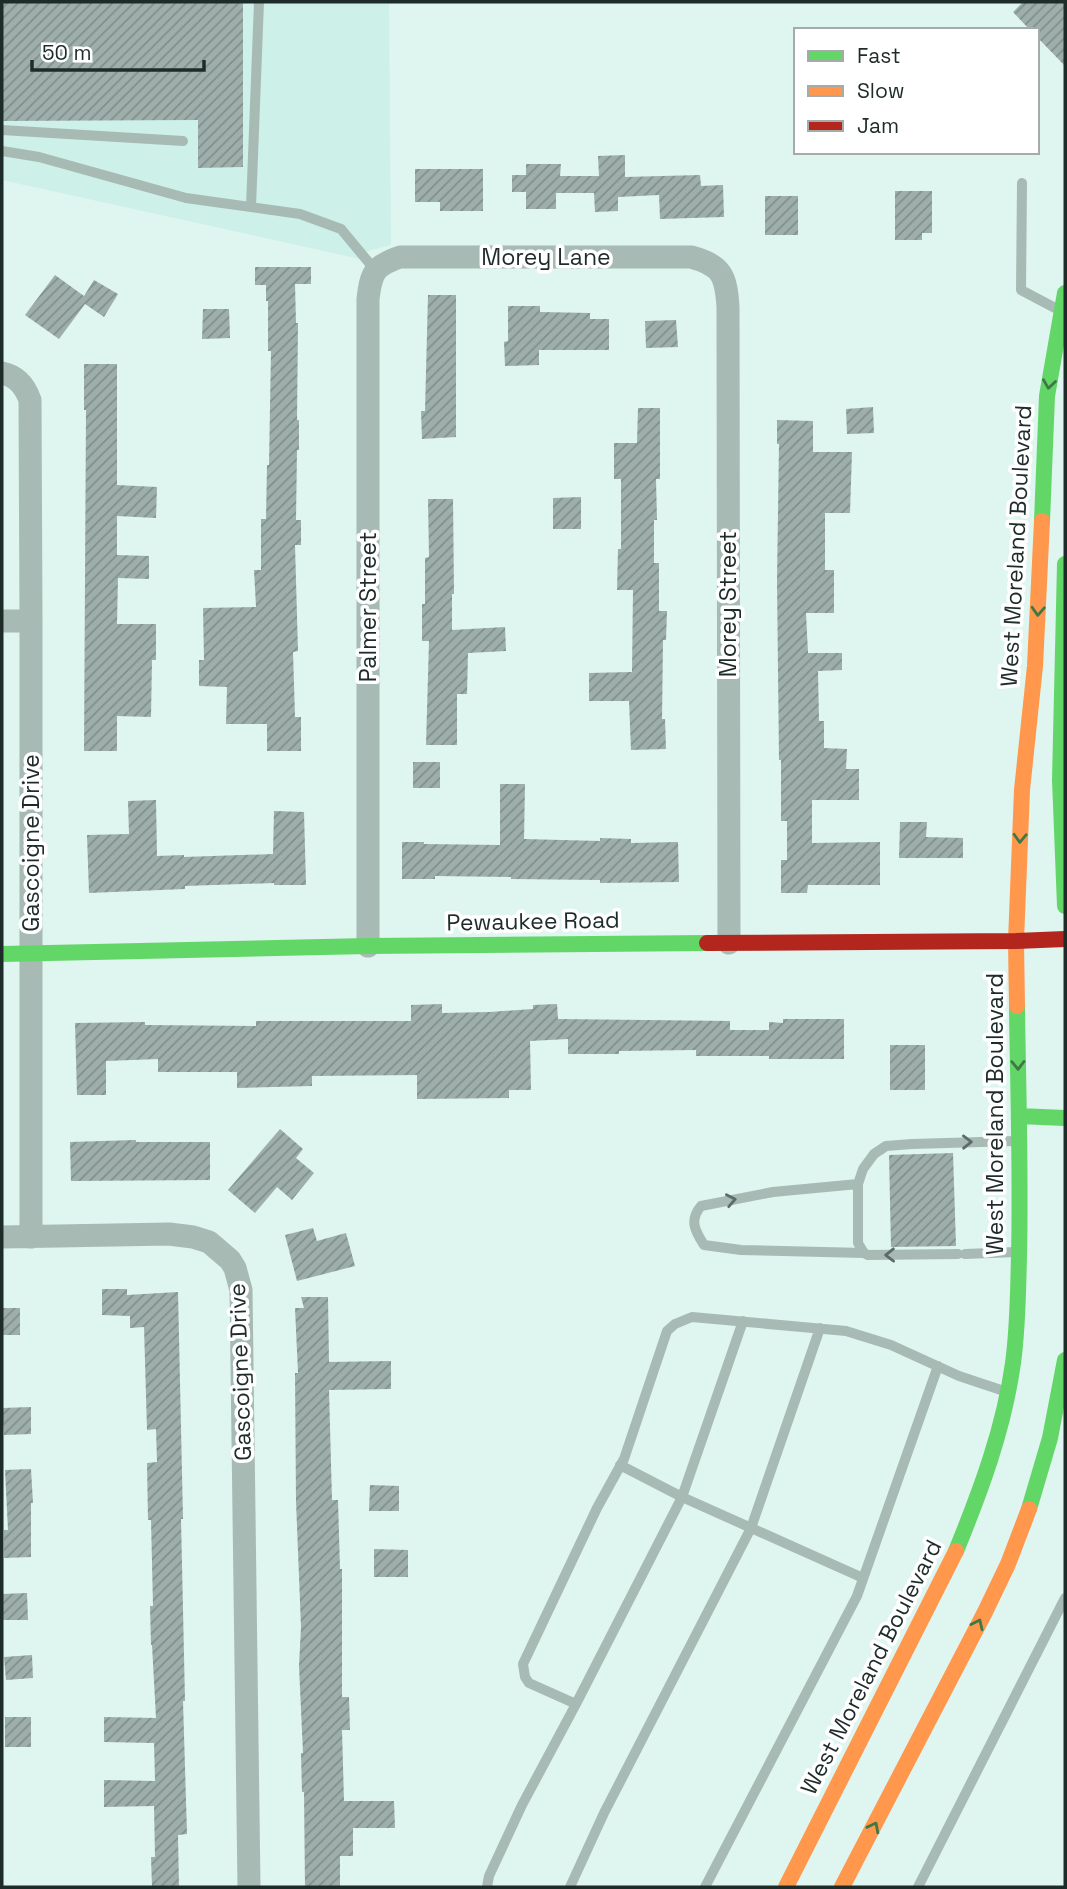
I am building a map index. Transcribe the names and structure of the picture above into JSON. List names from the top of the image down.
{
  "streets": {
    "street": [
      "Morey Lane",
      "West Moreland Boulevard",
      "Morey Street",
      "Palmer Street",
      "Gascoigne Drive",
      "Pewaukee Road"
    ]
  },
  "crossings": [
    ["Morey Lane", "Morey Street"],
    ["Morey Lane", "Palmer Street"],
    ["West Moreland Boulevard", "Pewaukee Road"],
    ["Morey Street", "Pewaukee Road"],
    ["Palmer Street", "Pewaukee Road"],
    ["Gascoigne Drive", "Pewaukee Road"]
  ],
  "legend": ["Fast", "Slow", "Jam"],
  "scale_bar": "50 m"
}
